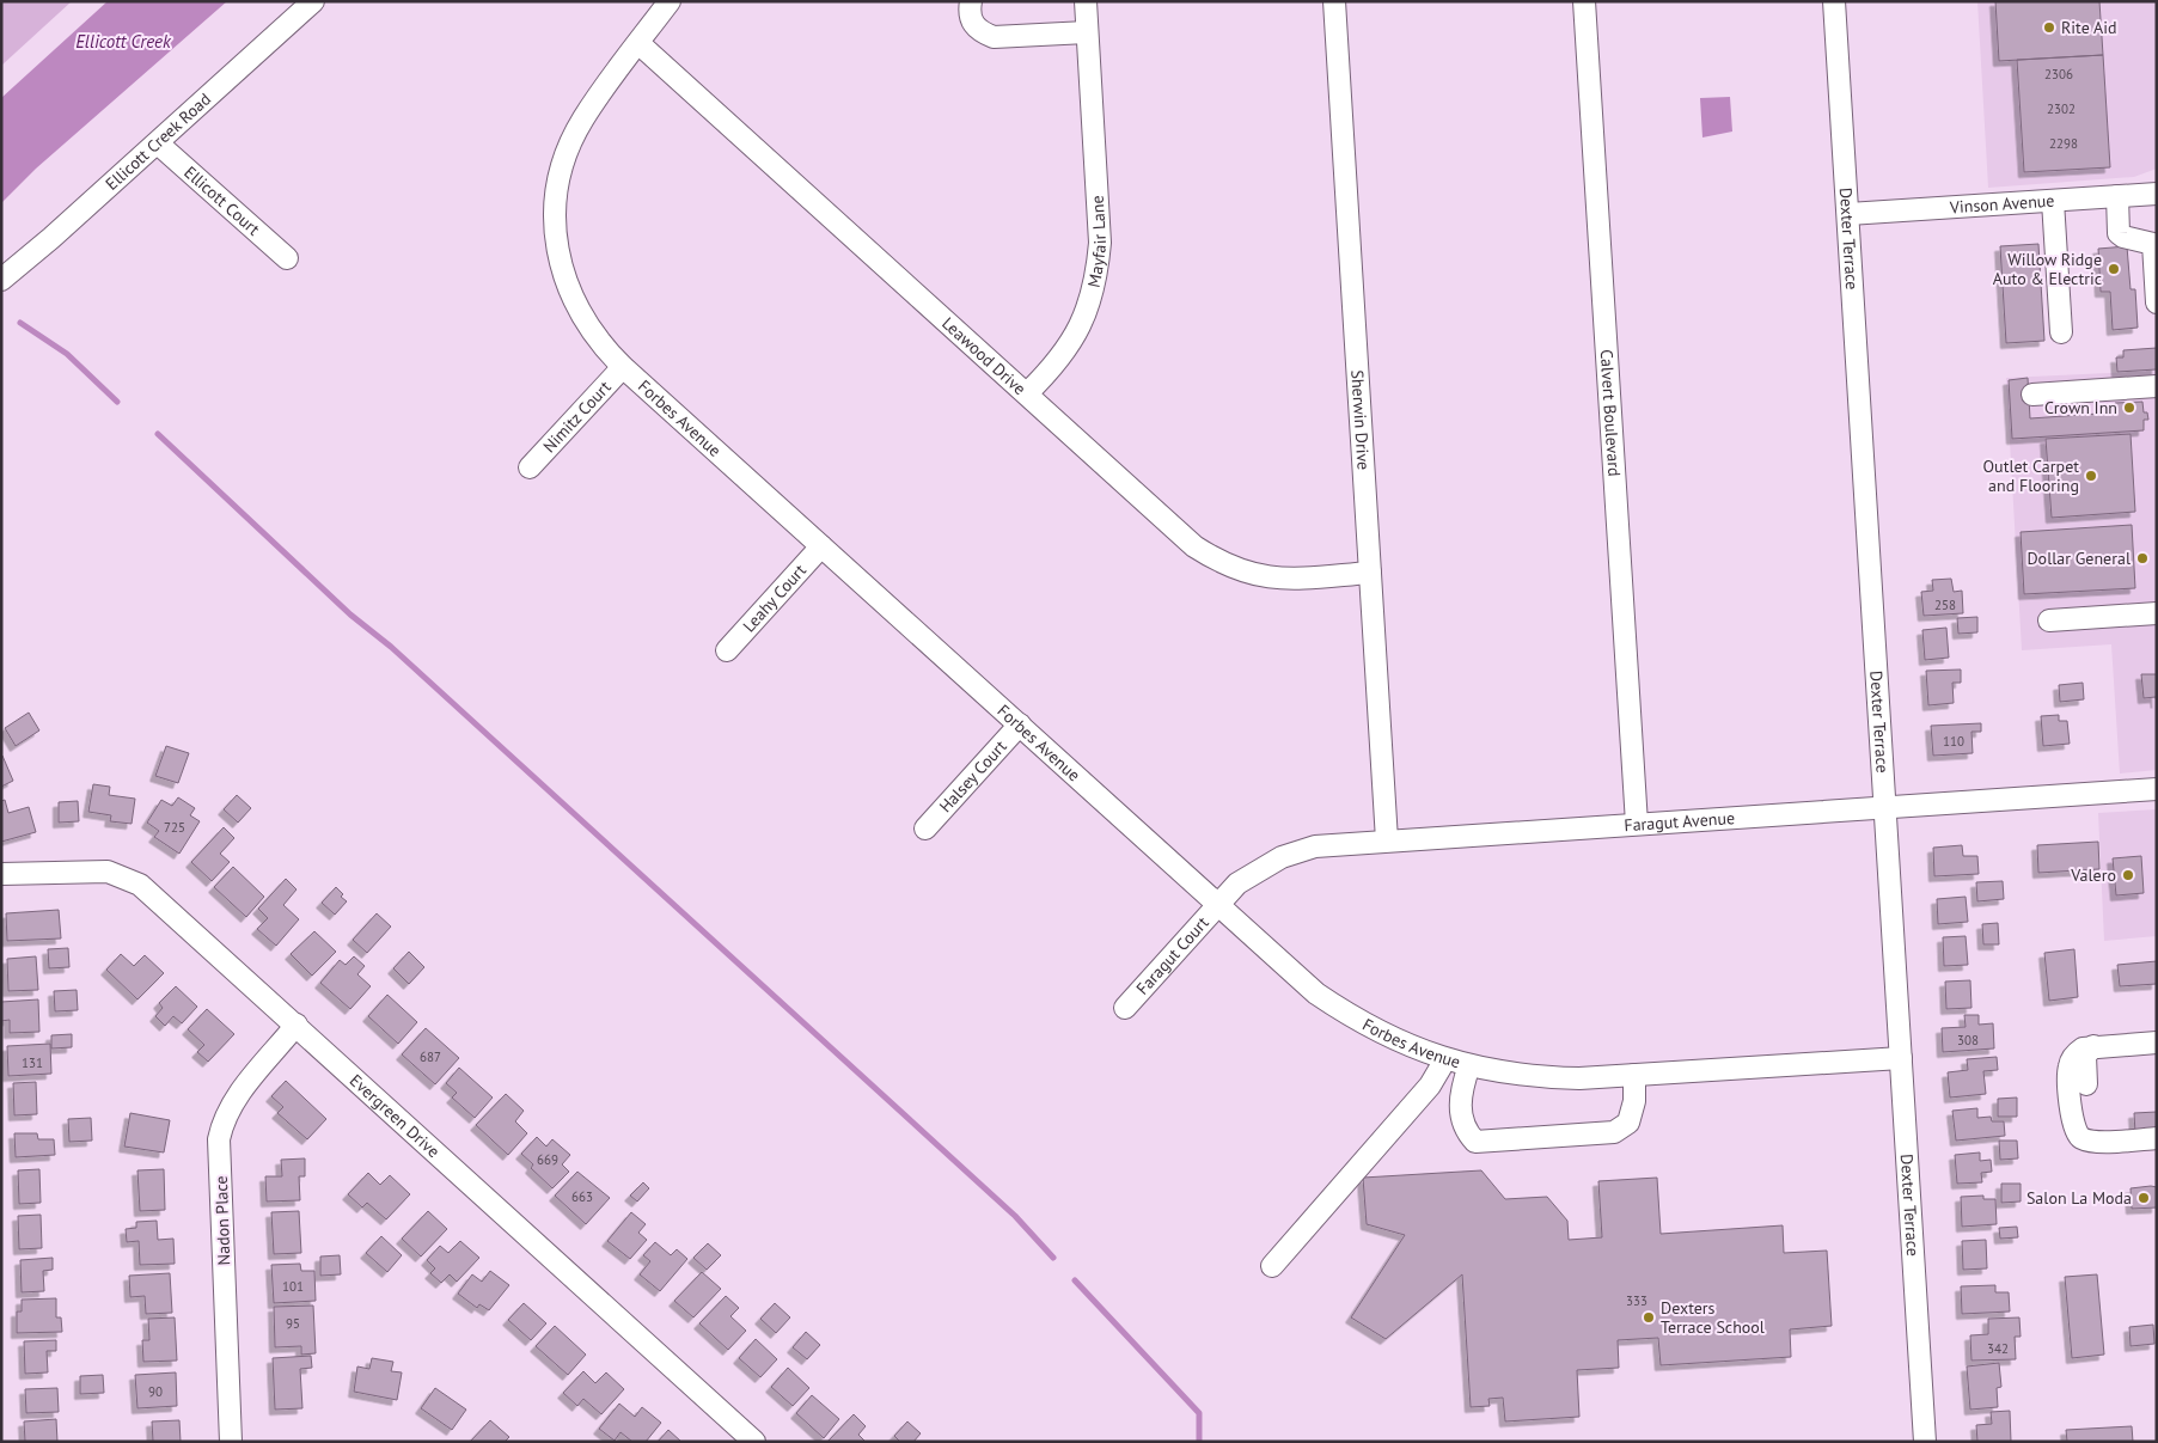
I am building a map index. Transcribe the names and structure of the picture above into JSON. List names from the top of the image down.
{
  "streets": {
    "street": [
      "Ellicott Creek Road",
      "Ellicott Court",
      "Vinson Avenue",
      "Dexter Terrace",
      "Mayfair Lane",
      "Leawood Drive",
      "Calvert Boulevard",
      "Nimitz Court",
      "Forbes Avenue",
      "Sherwin Drive",
      "Leahy Court",
      "Halsey Court",
      "Faragut Avenue",
      "Faragut Court",
      "Evergreen Drive",
      "Nadon Place"
    ]
  },
  "crossings": [
    ["Ellicott Creek Road", "Ellicott Court"],
    ["Vinson Avenue", "Dexter Terrace"],
    ["Dexter Terrace", "Forbes Avenue"],
    ["Dexter Terrace", "Faragut Avenue"],
    ["Mayfair Lane", "Leawood Drive"],
    ["Leawood Drive", "Forbes Avenue"],
    ["Leawood Drive", "Sherwin Drive"],
    ["Calvert Boulevard", "Faragut Avenue"],
    ["Nimitz Court", "Forbes Avenue"],
    ["Forbes Avenue", "Leahy Court"],
    ["Forbes Avenue", "Halsey Court"],
    ["Forbes Avenue", "Faragut Avenue"],
    ["Forbes Avenue", "Faragut Court"],
    ["Sherwin Drive", "Faragut Avenue"],
    ["Faragut Avenue", "Faragut Court"],
    ["Evergreen Drive", "Nadon Place"]
  ],
  "water": ["Ellicott Creek"],
  "places": [
    "Rite Aid",
    "Willow Ridge Auto & Electric",
    "Crown Inn",
    "Outlet Carpet and Flooring",
    "Dollar General",
    "Valero",
    "Salon La Moda",
    "Dexters Terrace School"
  ],
  "house_numbers": [
    "2306",
    "2302",
    "2298",
    "258",
    "110",
    "725",
    "308",
    "687",
    "131",
    "669",
    "663",
    "101",
    "333",
    "95",
    "342",
    "90"
  ]
}
